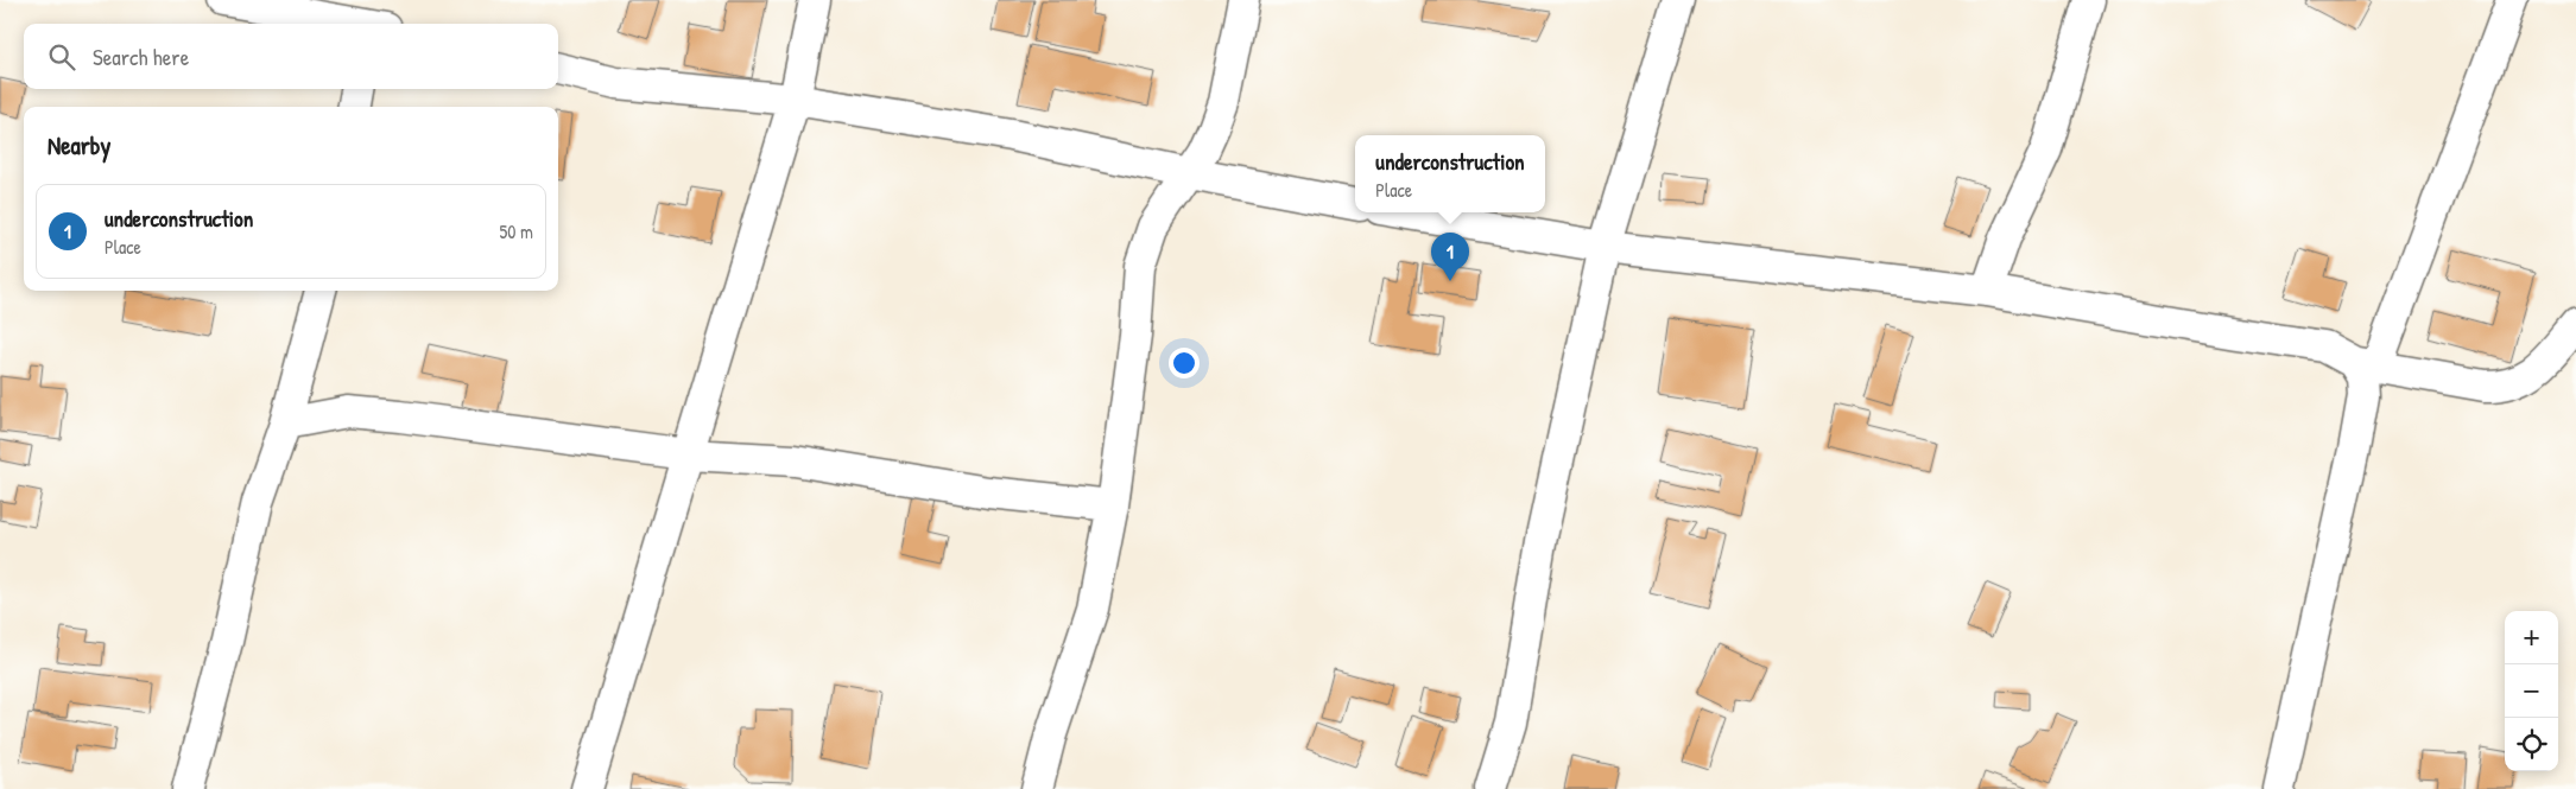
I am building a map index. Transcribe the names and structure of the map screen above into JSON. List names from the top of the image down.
{
  "page": {
    "search": "Search here",
    "heading": "Nearby",
    "popup": ["underconstruction", "Place"],
    "list": [
      {
        "mark": "1",
        "name": "underconstruction",
        "note": "Place",
        "value": "50 m"
      }
    ],
    "pins": "1",
    "map_buttons": ["+", "−"]
  }
}
